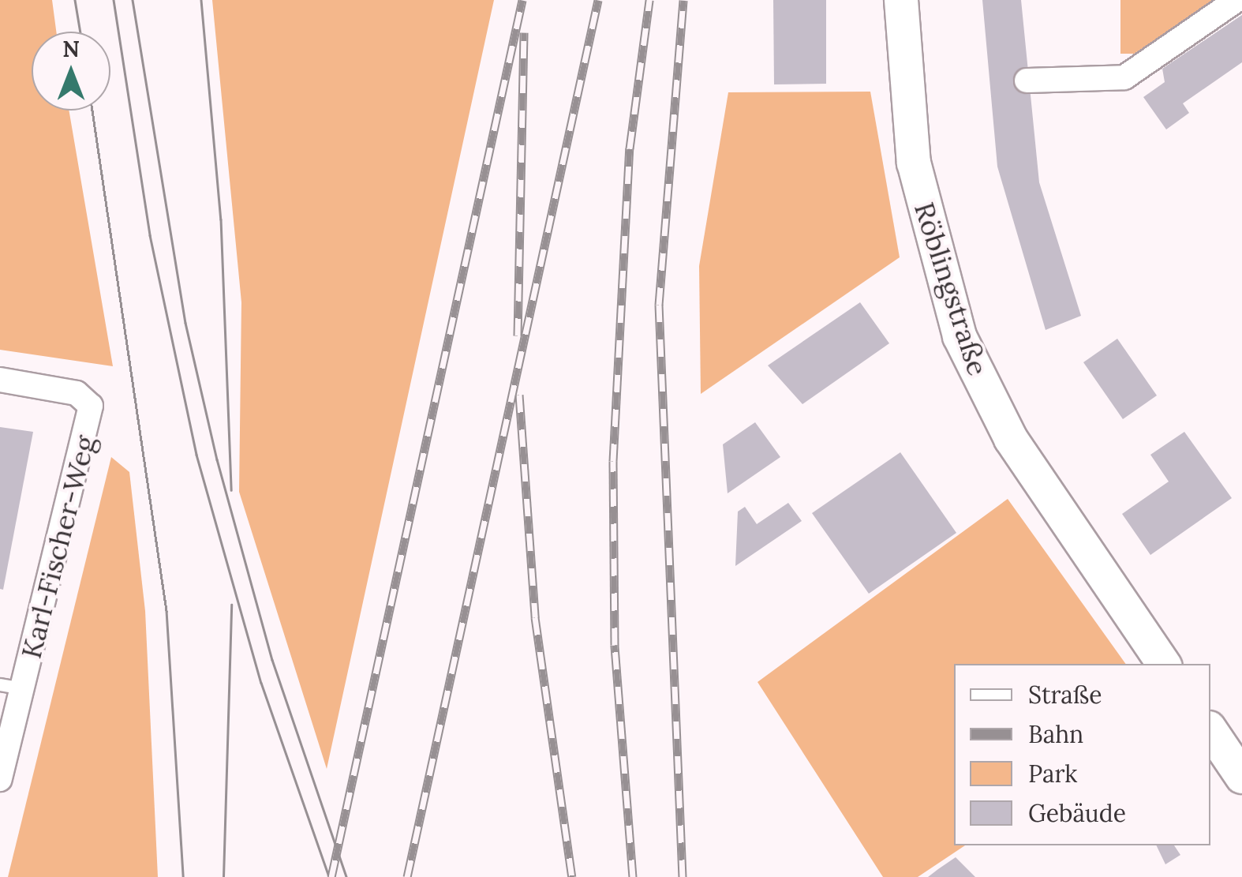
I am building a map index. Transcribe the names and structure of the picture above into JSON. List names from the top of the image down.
{
  "streets": {
    "street": ["Röblingstraße", "Karl-Fischer-Weg"]
  },
  "legend": [
    "Straße",
    "Bahn",
    "Park",
    "Gebäude"
  ],
  "north": "top"
}
